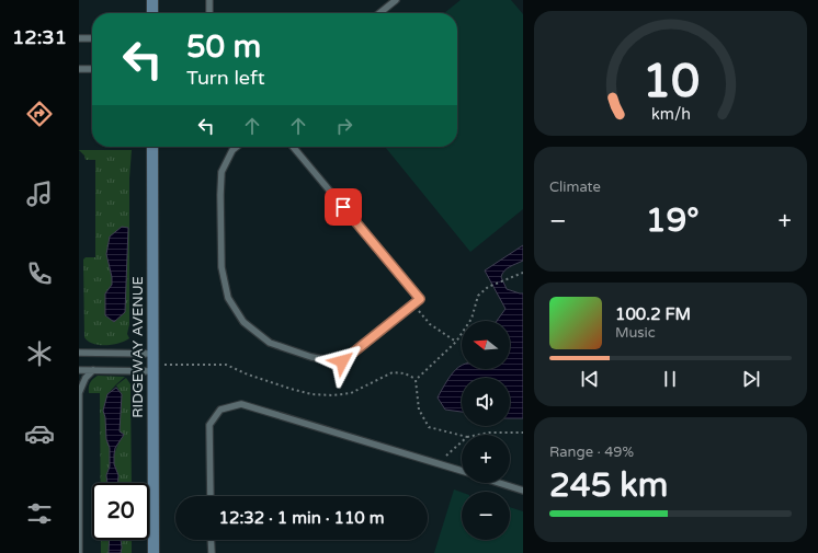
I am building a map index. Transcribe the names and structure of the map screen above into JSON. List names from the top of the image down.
{
  "streets": {
    "main road": ["RIDGEWAY AVENUE"]
  },
  "north": "left",
  "page": {
    "tabs": "12:31",
    "turn": ["50 m", "Turn left"],
    "tile": [
      "Climate",
      ["Range · 49%", "245 km"]
    ],
    "heat": ["−", "19°", "+"],
    "song": ["100.2 FM", "Music"],
    "map_buttons": ["+", "−"],
    "limit": "20",
    "trip": "12:32 · 1 min · 110 m",
    "gauge": ["10", "km/h"]
  }
}
